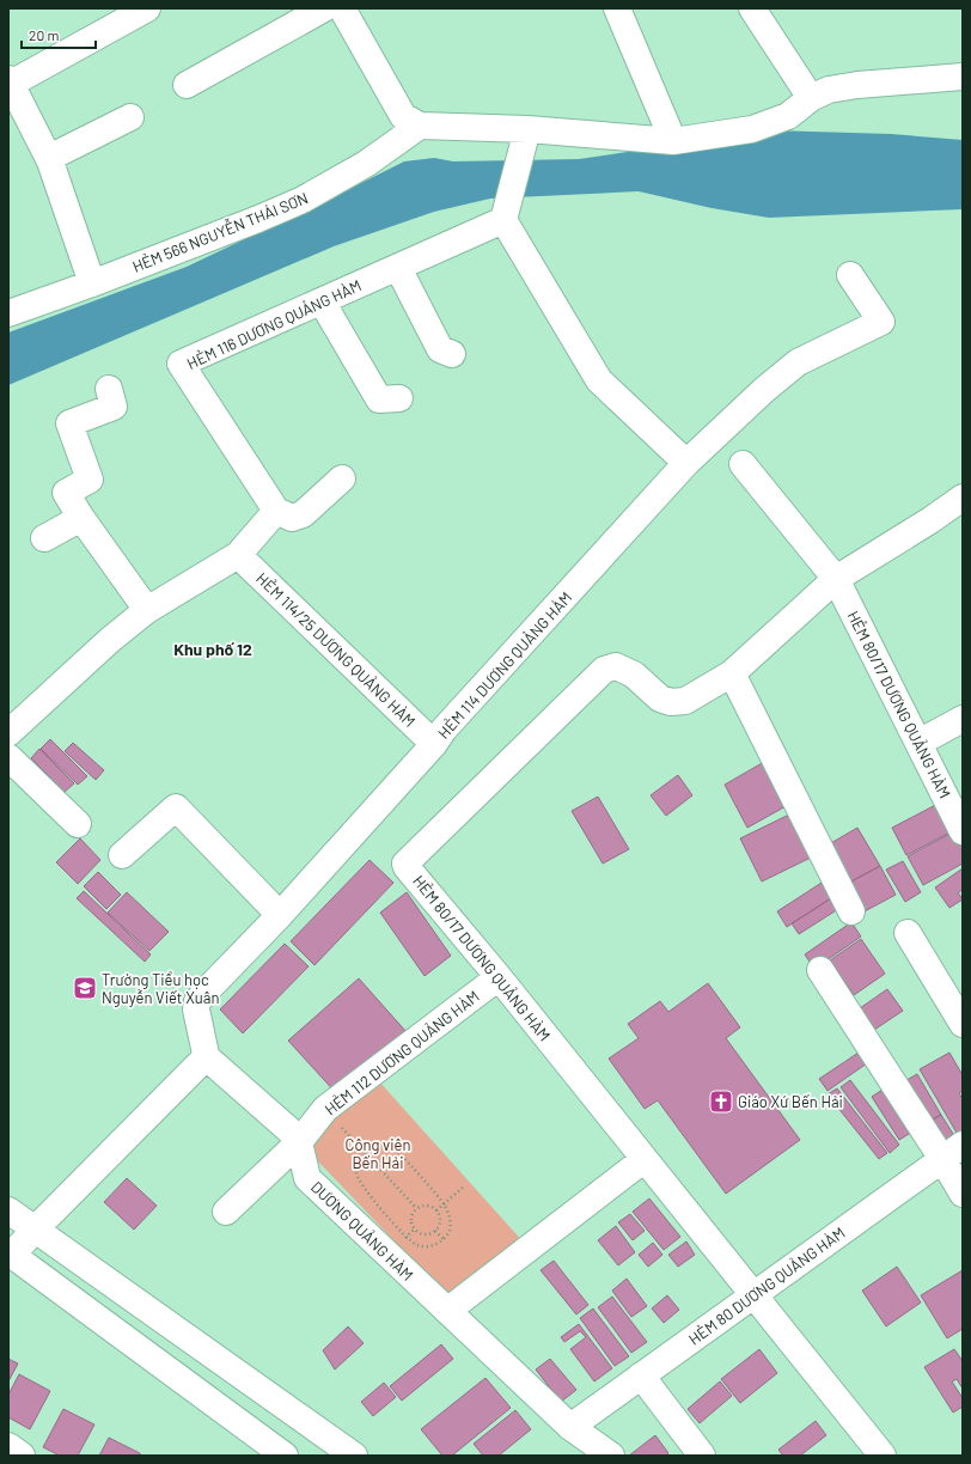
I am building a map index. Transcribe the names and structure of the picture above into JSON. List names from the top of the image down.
{
  "streets": {
    "street": [
      "HẺM 566 NGUYỄN THÁI SƠN",
      "HẺM 116 DƯƠNG QUẢNG HÀM",
      "HẺM 114/25 DƯƠNG QUẢNG HÀM",
      "HẺM 114 DƯƠNG QUẢNG HÀM",
      "HẺM 80/17 DƯƠNG QUẢNG HÀM",
      "HẺM 112 DƯƠNG QUẢNG HÀM",
      "DƯƠNG QUẢNG HÀM",
      "HẺM 80 DƯƠNG QUẢNG HÀM"
    ]
  },
  "crossings": [
    ["HẺM 114/25 DƯƠNG QUẢNG HÀM", "HẺM 114 DƯƠNG QUẢNG HÀM"],
    ["HẺM 114 DƯƠNG QUẢNG HÀM", "DƯƠNG QUẢNG HÀM"],
    ["HẺM 80/17 DƯƠNG QUẢNG HÀM", "HẺM 112 DƯƠNG QUẢNG HÀM"],
    ["HẺM 80/17 DƯƠNG QUẢNG HÀM", "HẺM 80 DƯƠNG QUẢNG HÀM"],
    ["HẺM 112 DƯƠNG QUẢNG HÀM", "DƯƠNG QUẢNG HÀM"],
    ["DƯƠNG QUẢNG HÀM", "HẺM 80 DƯƠNG QUẢNG HÀM"]
  ],
  "districts": ["Khu phố 12"],
  "parks": ["Công viên Bến Hải"],
  "places": {
    "school or university": ["Trường Tiểu học Nguyễn Viết Xuân"],
    "church": ["Giáo Xứ Bến Hải"]
  },
  "scale_bar": "20 m"
}
